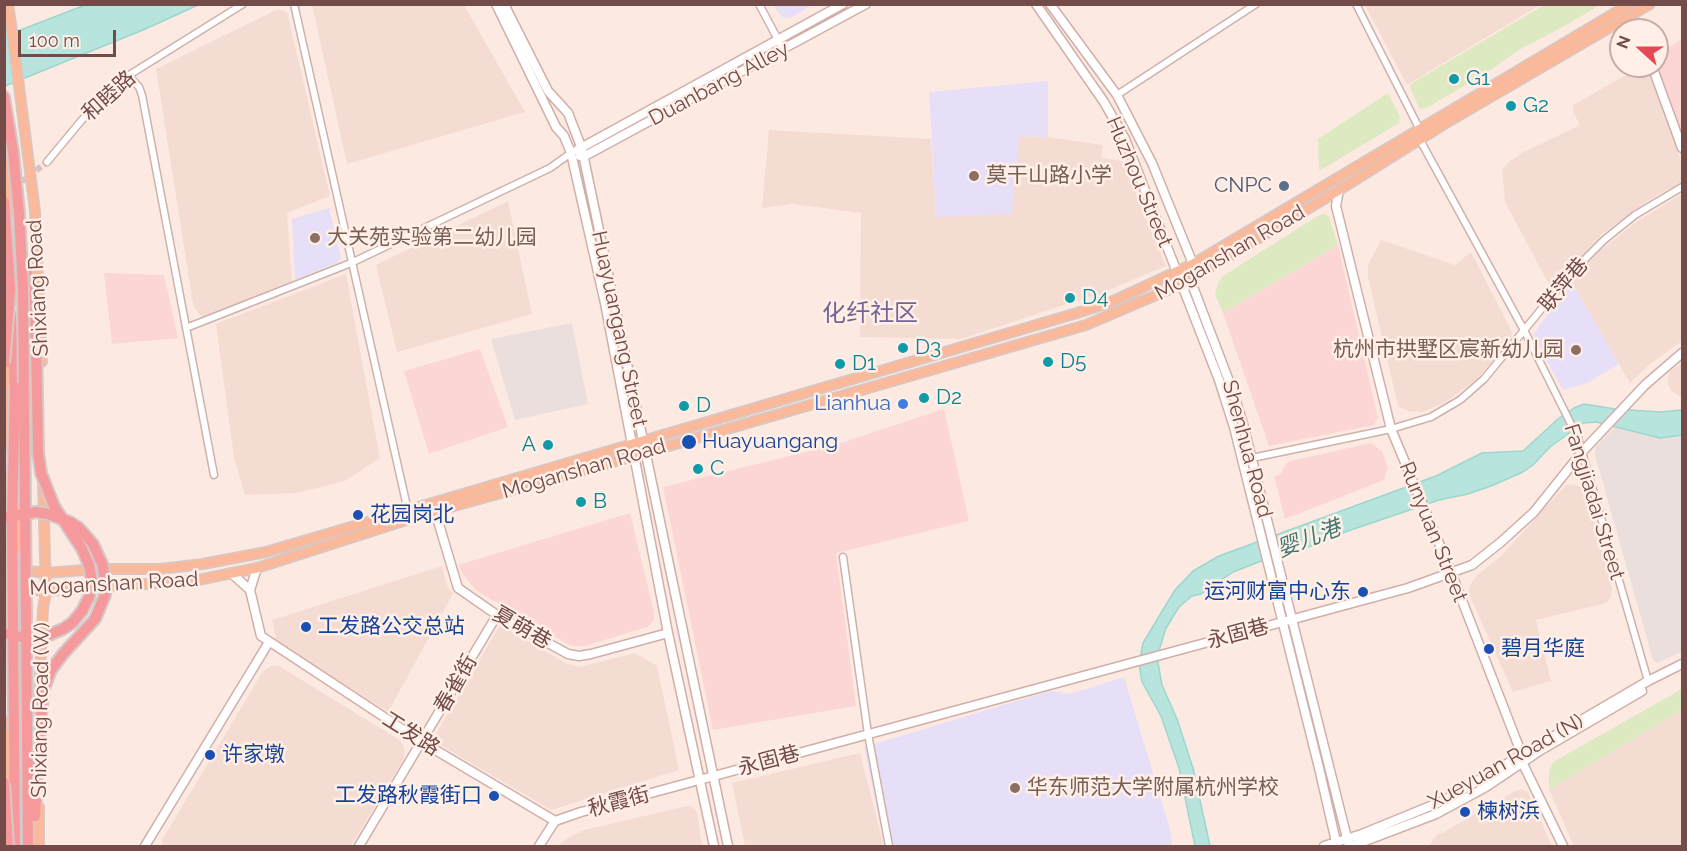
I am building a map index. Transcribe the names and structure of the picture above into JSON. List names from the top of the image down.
{
  "streets": {
    "main road": ["Moganshan Road", "Shixiang Road", "Shixiang Road (W)"],
    "street": [
      "Duanbang Alley",
      "和睦路",
      "Huzhou Street",
      "联萍巷",
      "Huayuangang Street",
      "Shenhua Road",
      "Fangjiadai Street",
      "Runyuan Street",
      "夏萌巷",
      "永固巷",
      "春雀街",
      "工发路",
      "Xueyuan Road (N)",
      "秋霞街"
    ]
  },
  "crossings": [
    ["Duanbang Alley", "Huayuangang Street"],
    ["Huzhou Street", "Moganshan Road"],
    ["Huzhou Street", "Shenhua Road"],
    ["Moganshan Road", "Shixiang Road"],
    ["Moganshan Road", "Huayuangang Street"],
    ["Moganshan Road", "Shenhua Road"],
    ["Moganshan Road", "Fangjiadai Street"],
    ["Moganshan Road", "Runyuan Street"],
    ["Moganshan Road", "夏萌巷"],
    ["Moganshan Road", "Shixiang Road (W)"],
    ["联萍巷", "Shenhua Road"],
    ["联萍巷", "Fangjiadai Street"],
    ["联萍巷", "Runyuan Street"],
    ["Shixiang Road", "Shixiang Road (W)"],
    ["Huayuangang Street", "夏萌巷"],
    ["Huayuangang Street", "永固巷"],
    ["Huayuangang Street", "秋霞街"],
    ["Shenhua Road", "永固巷"],
    ["Shenhua Road", "Xueyuan Road (N)"],
    ["Fangjiadai Street", "永固巷"],
    ["Fangjiadai Street", "Xueyuan Road (N)"],
    ["Runyuan Street", "永固巷"],
    ["Runyuan Street", "Xueyuan Road (N)"],
    ["夏萌巷", "春雀街"],
    ["永固巷", "秋霞街"],
    ["春雀街", "工发路"],
    ["工发路", "秋霞街"]
  ],
  "districts": ["化纤社区"],
  "water": ["婴儿港"],
  "places": [
    "G1",
    "G2",
    "莫干山路小学",
    "CNPC",
    "大关苑实验第二幼儿园",
    "D4",
    "D3",
    "杭州市拱墅区宸新幼儿园",
    "D5",
    "D1",
    "D2",
    "Lianhua",
    "D",
    "Huayuangang",
    "A",
    "C",
    "B",
    "花园岗北",
    "运河财富中心东",
    "工发路公交总站",
    "碧月华庭",
    "许家墩",
    "华东师范大学附属杭州学校",
    "工发路秋霞街口",
    "楝树浜"
  ],
  "scale_bar": "100 m",
  "north": "left"
}
